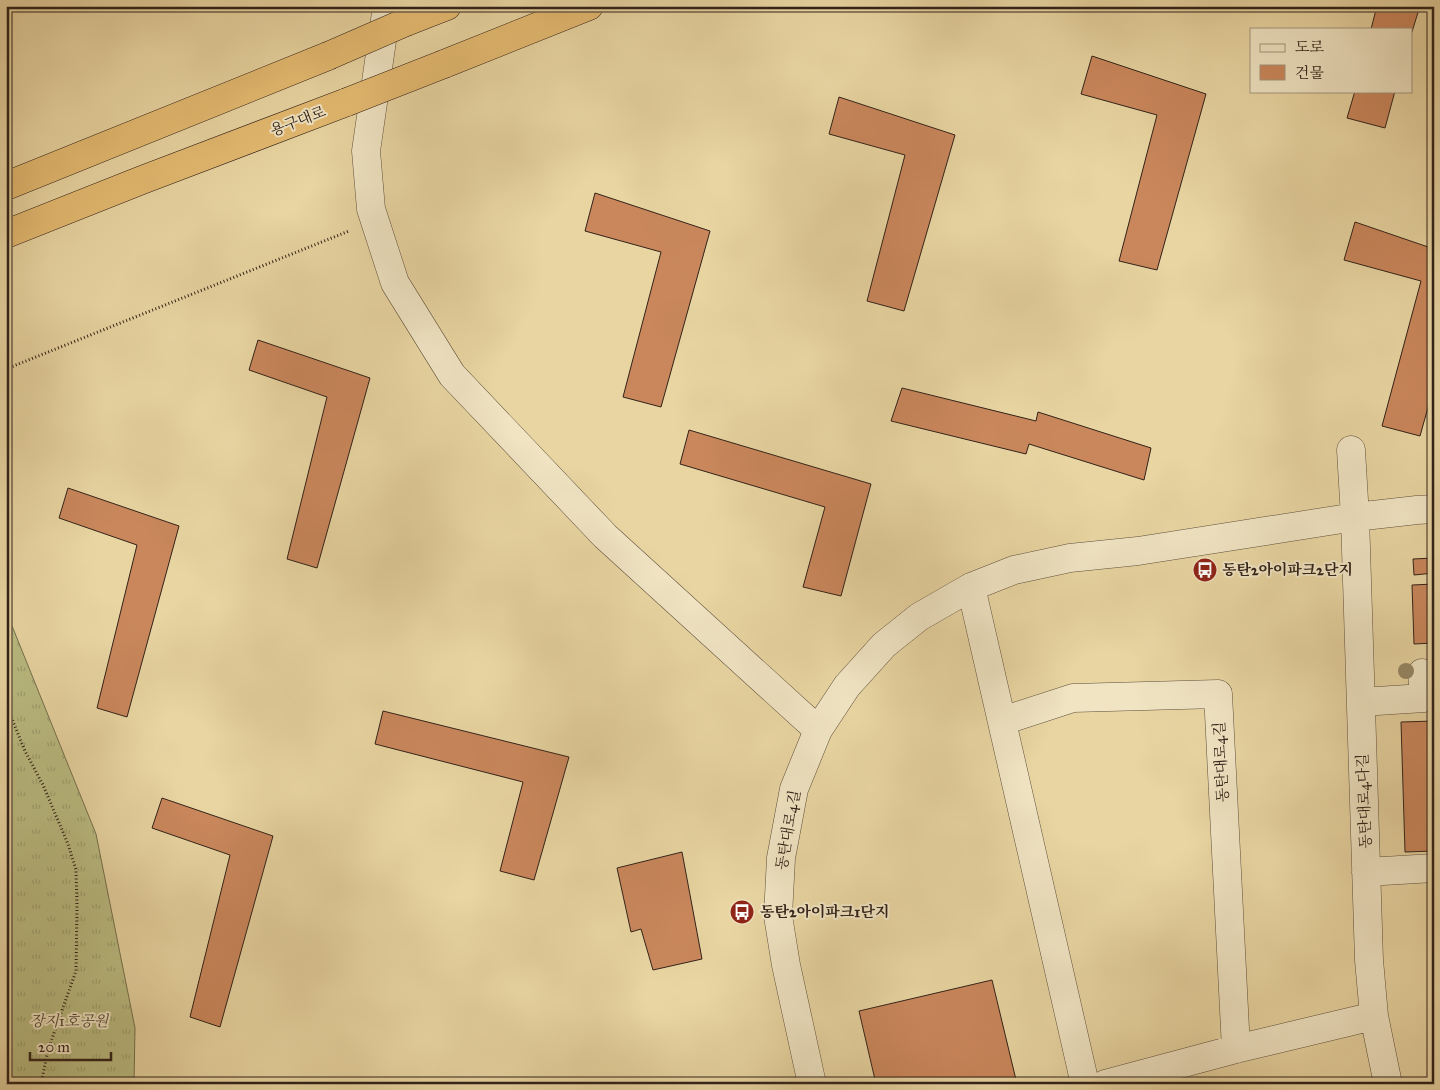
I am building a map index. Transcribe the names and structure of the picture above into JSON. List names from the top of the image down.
{
  "streets": {
    "highway": ["용구대로"],
    "street": ["동탄대로4길", "동탄대로4다길"]
  },
  "crossings": [
    ["동탄대로4길", "동탄대로4다길"]
  ],
  "parks": ["장지1호공원"],
  "places": {
    "bus stop": ["동탄2아이파크2단지", "동탄2아이파크1단지"]
  },
  "legend": ["도로", "건물"],
  "scale_bar": "20 m"
}
